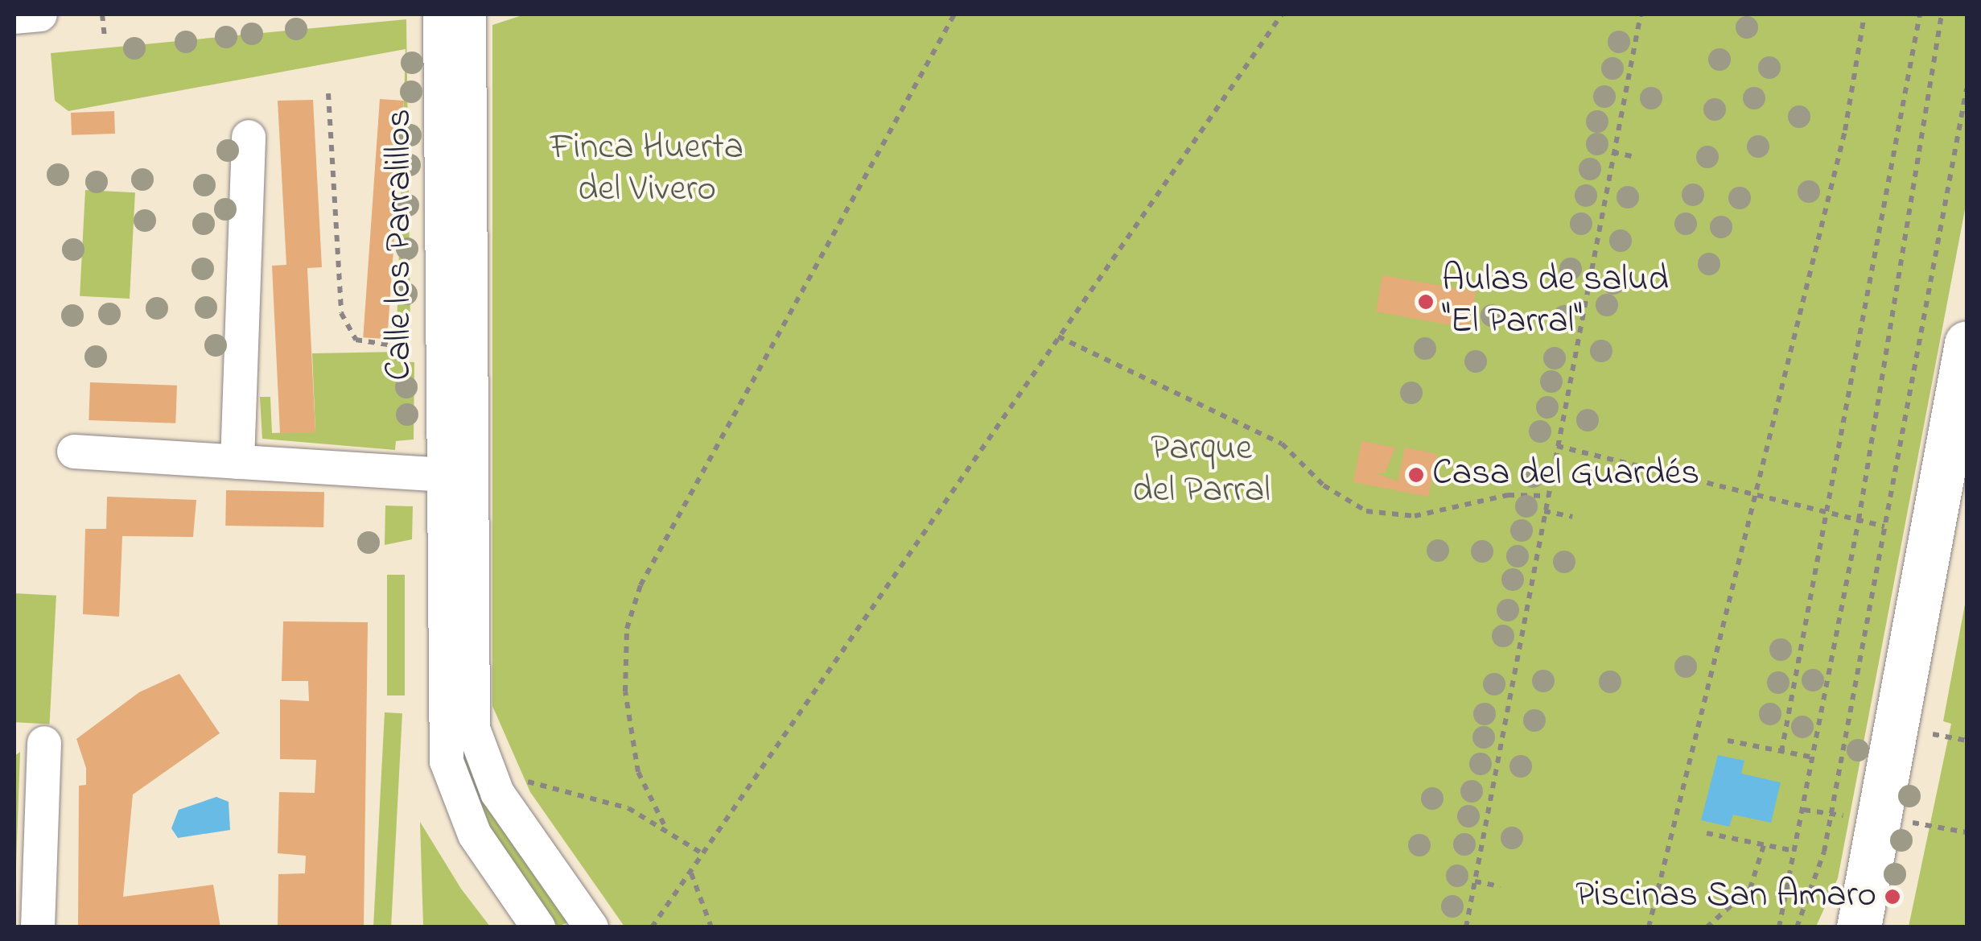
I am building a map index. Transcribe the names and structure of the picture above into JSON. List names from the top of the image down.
{
  "streets": {
    "street": ["Calle los Parralillos"]
  },
  "parks": ["Finca Huerta del Vivero", "Parque del Parral"],
  "places": ["Aulas de salud \"El Parral\"", "Casa del Guardés", "Piscinas San Amaro"]
}
